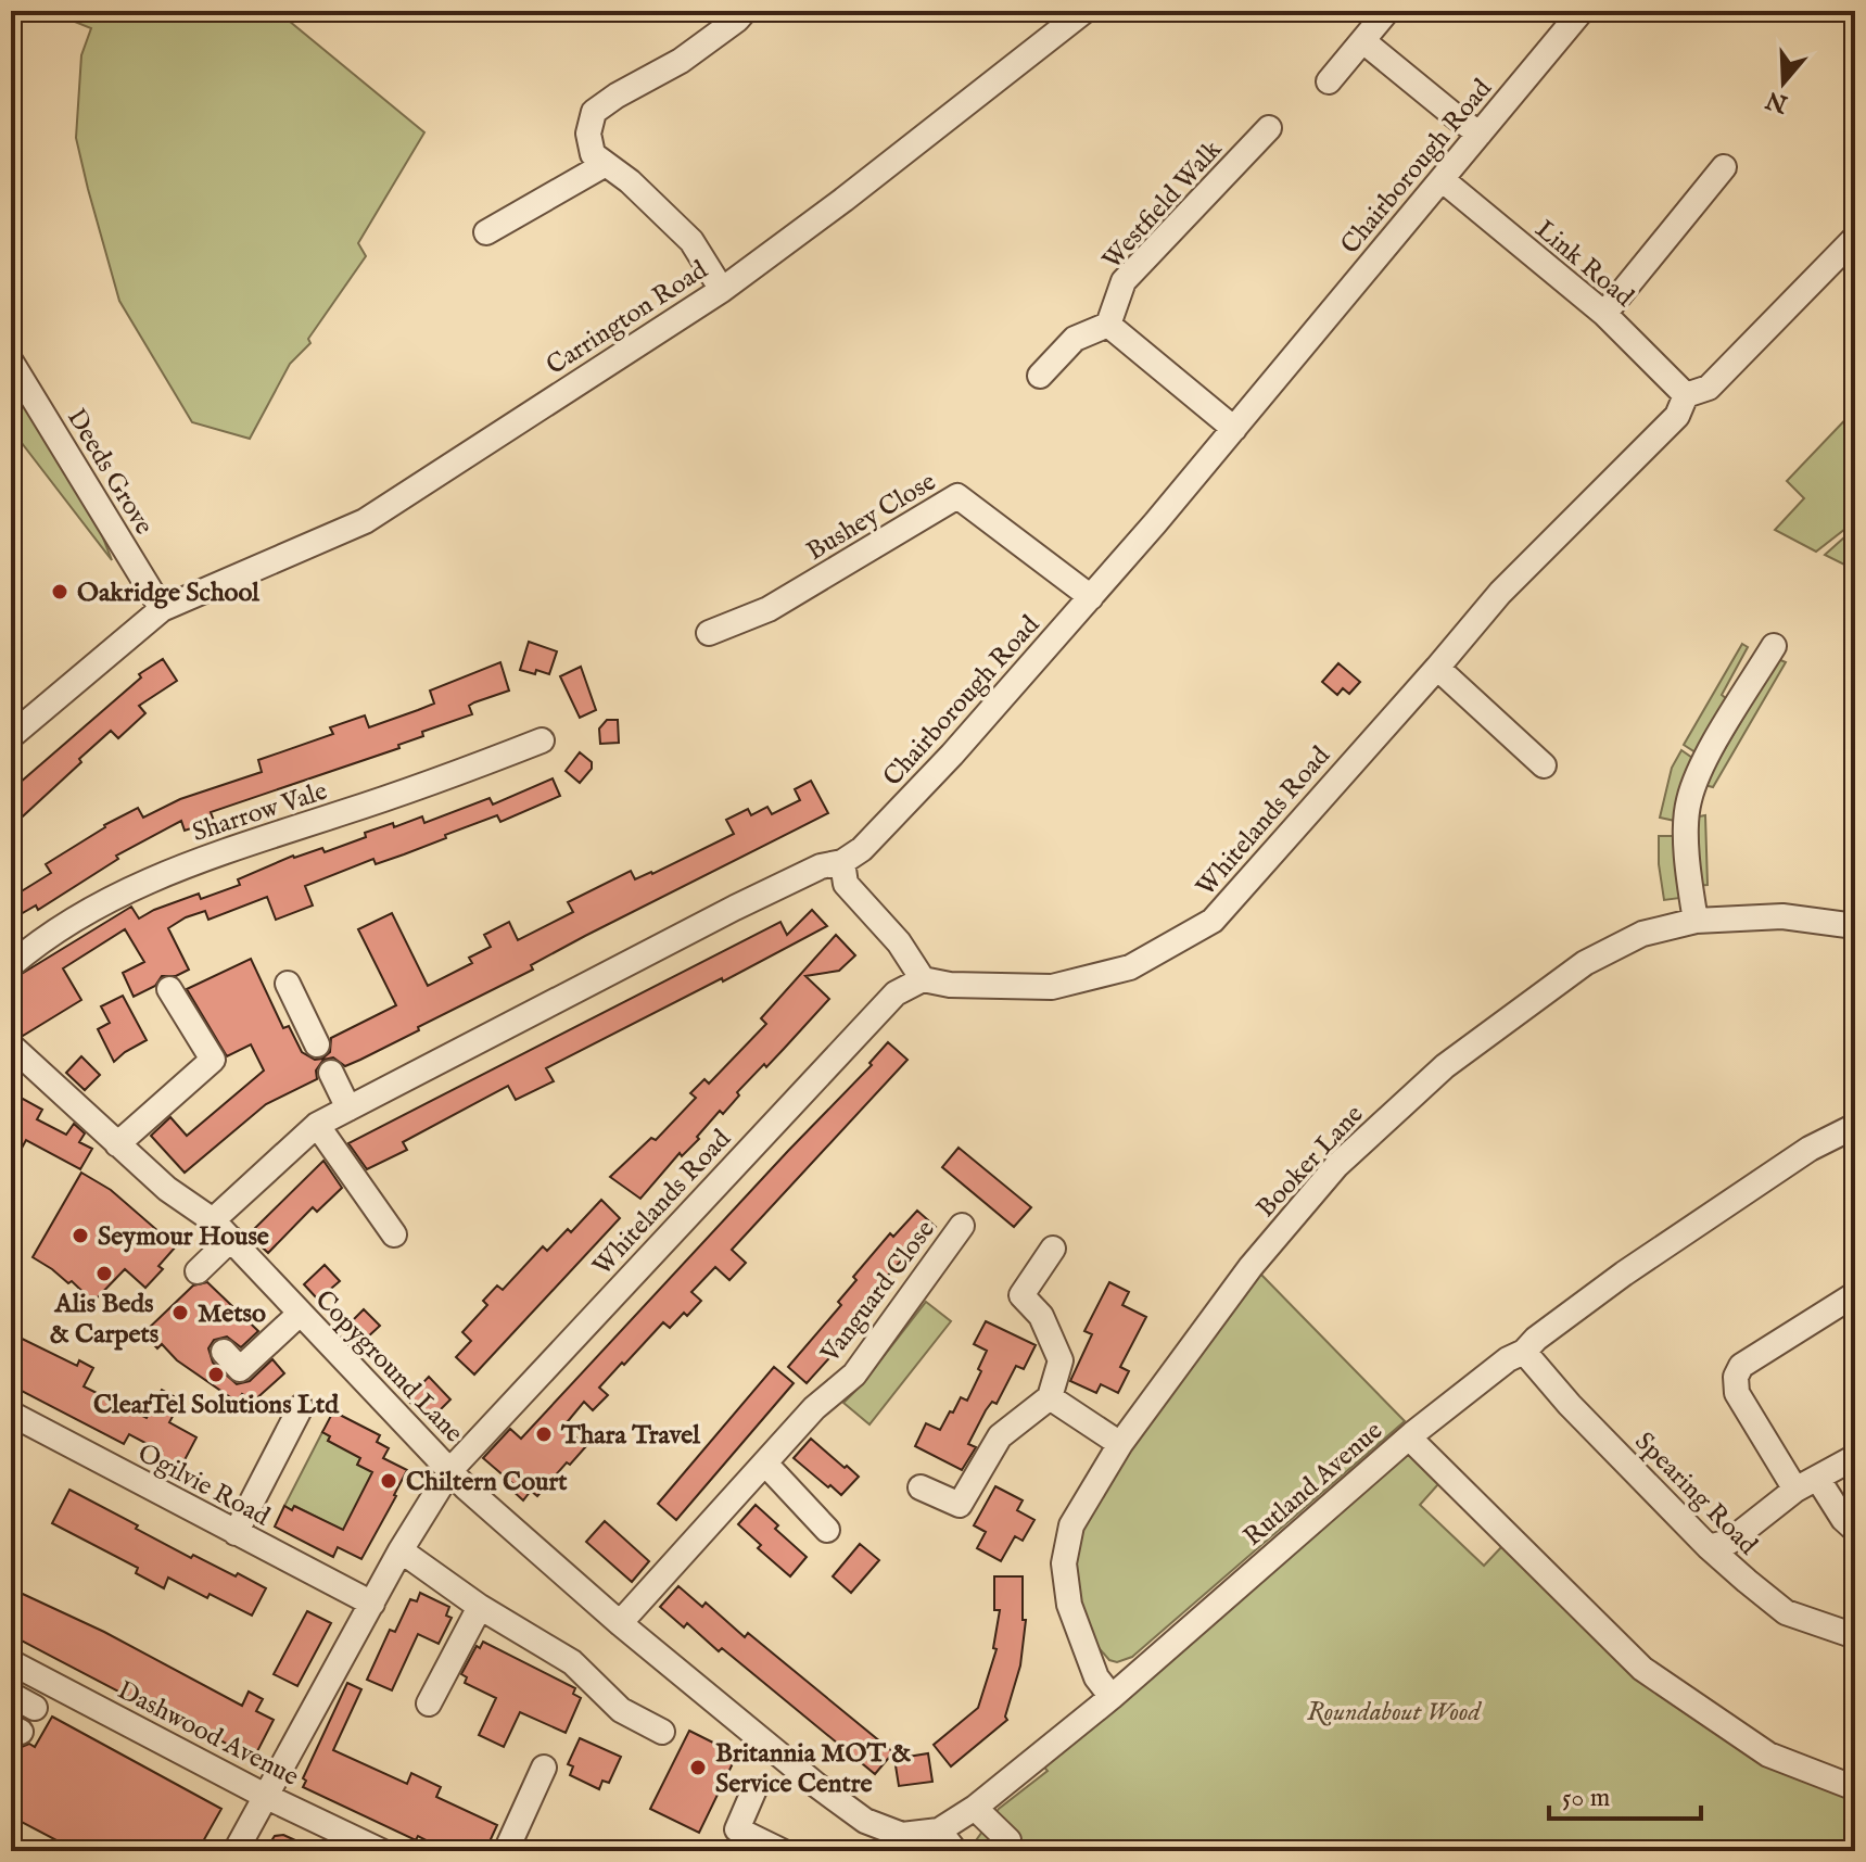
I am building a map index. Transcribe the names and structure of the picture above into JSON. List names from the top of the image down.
{
  "streets": {
    "street": [
      "Chairborough Road",
      "Westfield Walk",
      "Link Road",
      "Carrington Road",
      "Deeds Grove",
      "Bushey Close",
      "Sharrow Vale",
      "Whitelands Road",
      "Booker Lane",
      "Vanguard Close",
      "Copyground Lane",
      "Rutland Avenue",
      "Ogilvie Road",
      "Spearing Road",
      "Dashwood Avenue"
    ]
  },
  "crossings": [
    ["Chairborough Road", "Link Road"],
    ["Chairborough Road", "Bushey Close"],
    ["Chairborough Road", "Copyground Lane"],
    ["Link Road", "Whitelands Road"],
    ["Carrington Road", "Deeds Grove"],
    ["Whitelands Road", "Copyground Lane"],
    ["Whitelands Road", "Ogilvie Road"],
    ["Whitelands Road", "Dashwood Avenue"],
    ["Booker Lane", "Rutland Avenue"],
    ["Vanguard Close", "Copyground Lane"],
    ["Copyground Lane", "Rutland Avenue"],
    ["Rutland Avenue", "Spearing Road"]
  ],
  "parks": ["Roundabout Wood"],
  "places": [
    "Oakridge School",
    "Seymour House",
    "Alis Beds & Carpets",
    "Metso",
    "ClearTel Solutions Ltd",
    "Thara Travel",
    "Chiltern Court",
    "Britannia MOT & Service Centre"
  ],
  "scale_bar": "50 m",
  "north": "bottom"
}
